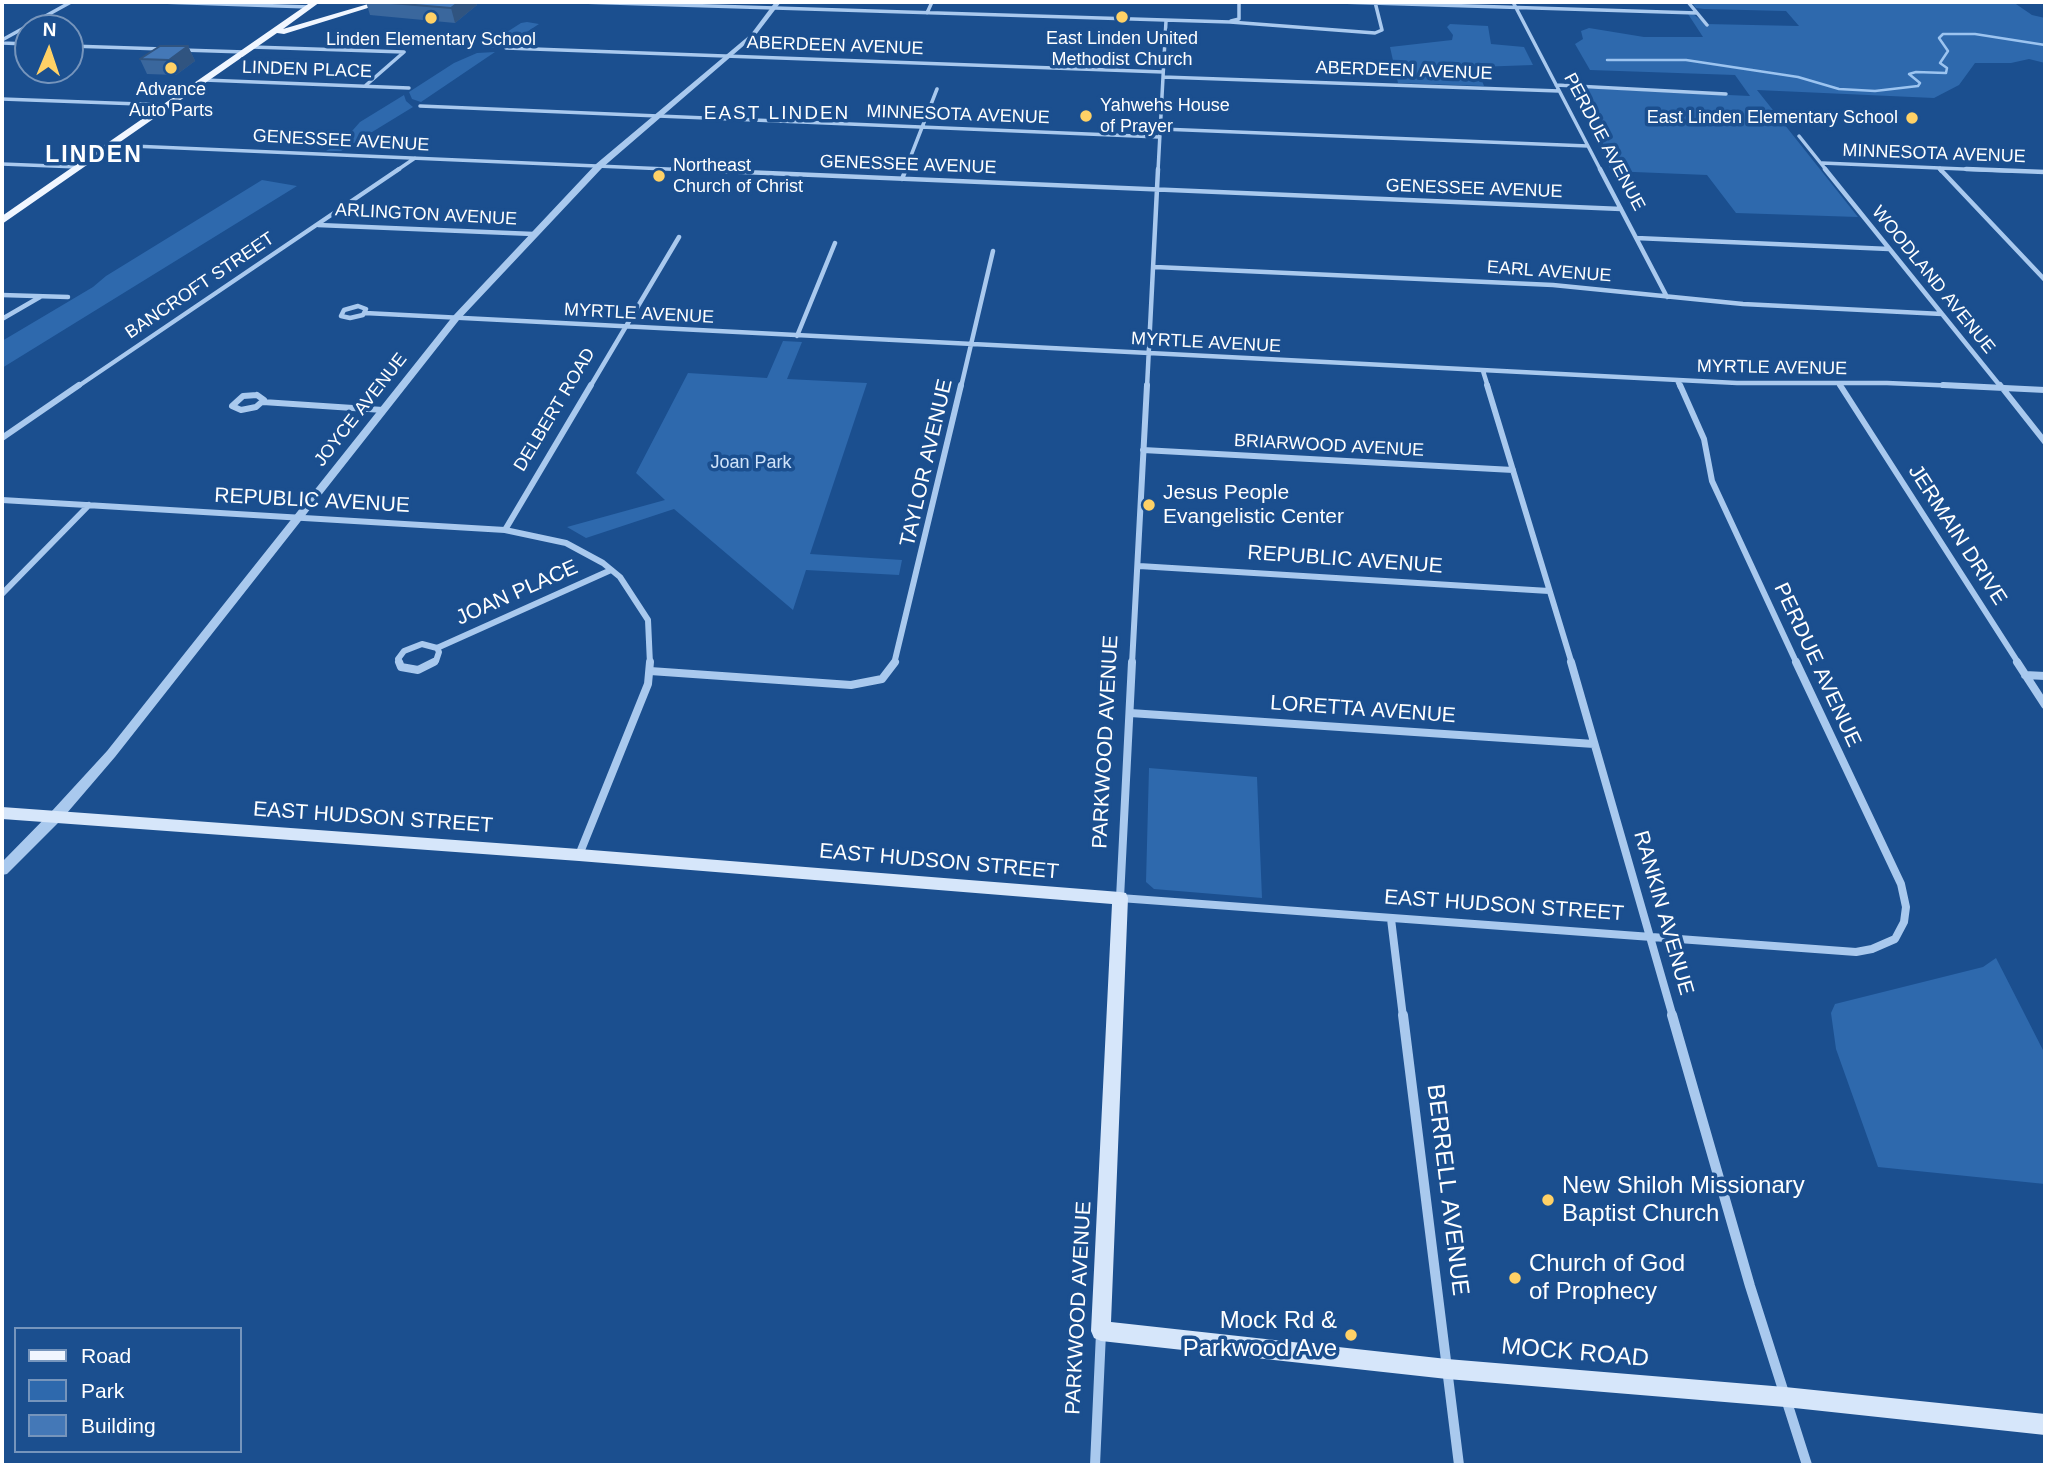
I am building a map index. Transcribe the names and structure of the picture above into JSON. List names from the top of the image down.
{
  "streets": {
    "main road": ["PARKWOOD AVENUE", "EAST HUDSON STREET", "MOCK ROAD"],
    "street": [
      "ABERDEEN AVENUE",
      "LINDEN PLACE",
      "MINNESOTA AVENUE",
      "GENESSEE AVENUE",
      "PERDUE AVENUE",
      "ARLINGTON AVENUE",
      "EARL AVENUE",
      "WOODLAND AVENUE",
      "BANCROFT STREET",
      "MYRTLE AVENUE",
      "JOYCE AVENUE",
      "DELBERT ROAD",
      "BRIARWOOD AVENUE",
      "TAYLOR AVENUE",
      "REPUBLIC AVENUE",
      "JERMAIN DRIVE",
      "JOAN PLACE",
      "LORETTA AVENUE",
      "RANKIN AVENUE",
      "BERRELL AVENUE"
    ]
  },
  "crossings": [
    ["ABERDEEN AVENUE", "PERDUE AVENUE"],
    ["ABERDEEN AVENUE", "JOYCE AVENUE"],
    ["ABERDEEN AVENUE", "PARKWOOD AVENUE"],
    ["MINNESOTA AVENUE", "WOODLAND AVENUE"],
    ["MINNESOTA AVENUE", "JOYCE AVENUE"],
    ["MINNESOTA AVENUE", "PARKWOOD AVENUE"],
    ["GENESSEE AVENUE", "PERDUE AVENUE"],
    ["GENESSEE AVENUE", "BANCROFT STREET"],
    ["GENESSEE AVENUE", "JOYCE AVENUE"],
    ["GENESSEE AVENUE", "PARKWOOD AVENUE"],
    ["PERDUE AVENUE", "EARL AVENUE"],
    ["PERDUE AVENUE", "MYRTLE AVENUE"],
    ["PERDUE AVENUE", "EAST HUDSON STREET"],
    ["ARLINGTON AVENUE", "BANCROFT STREET"],
    ["ARLINGTON AVENUE", "JOYCE AVENUE"],
    ["EARL AVENUE", "WOODLAND AVENUE"],
    ["EARL AVENUE", "PARKWOOD AVENUE"],
    ["WOODLAND AVENUE", "MYRTLE AVENUE"],
    ["MYRTLE AVENUE", "JOYCE AVENUE"],
    ["MYRTLE AVENUE", "DELBERT ROAD"],
    ["MYRTLE AVENUE", "TAYLOR AVENUE"],
    ["MYRTLE AVENUE", "JERMAIN DRIVE"],
    ["MYRTLE AVENUE", "PARKWOOD AVENUE"],
    ["MYRTLE AVENUE", "RANKIN AVENUE"],
    ["JOYCE AVENUE", "REPUBLIC AVENUE"],
    ["JOYCE AVENUE", "EAST HUDSON STREET"],
    ["DELBERT ROAD", "REPUBLIC AVENUE"],
    ["BRIARWOOD AVENUE", "PARKWOOD AVENUE"],
    ["BRIARWOOD AVENUE", "RANKIN AVENUE"],
    ["REPUBLIC AVENUE", "JOAN PLACE"],
    ["REPUBLIC AVENUE", "PARKWOOD AVENUE"],
    ["REPUBLIC AVENUE", "RANKIN AVENUE"],
    ["LORETTA AVENUE", "PARKWOOD AVENUE"],
    ["LORETTA AVENUE", "RANKIN AVENUE"],
    ["PARKWOOD AVENUE", "EAST HUDSON STREET"],
    ["PARKWOOD AVENUE", "MOCK ROAD"],
    ["EAST HUDSON STREET", "RANKIN AVENUE"],
    ["EAST HUDSON STREET", "BERRELL AVENUE"],
    ["RANKIN AVENUE", "MOCK ROAD"],
    ["BERRELL AVENUE", "MOCK ROAD"]
  ],
  "districts": ["EAST LINDEN", "LINDEN"],
  "parks": ["Joan Park"],
  "places": [
    "East Linden United Methodist Church",
    "Linden Elementary School",
    "Advance Auto Parts",
    "Yahwehs House of Prayer",
    "East Linden Elementary School",
    "Northeast Church of Christ",
    "Jesus People Evangelistic Center",
    "New Shiloh Missionary Baptist Church",
    "Church of God of Prophecy",
    "Mock Rd & Parkwood Ave"
  ],
  "legend": ["Road", "Park", "Building"],
  "north": "top"
}
